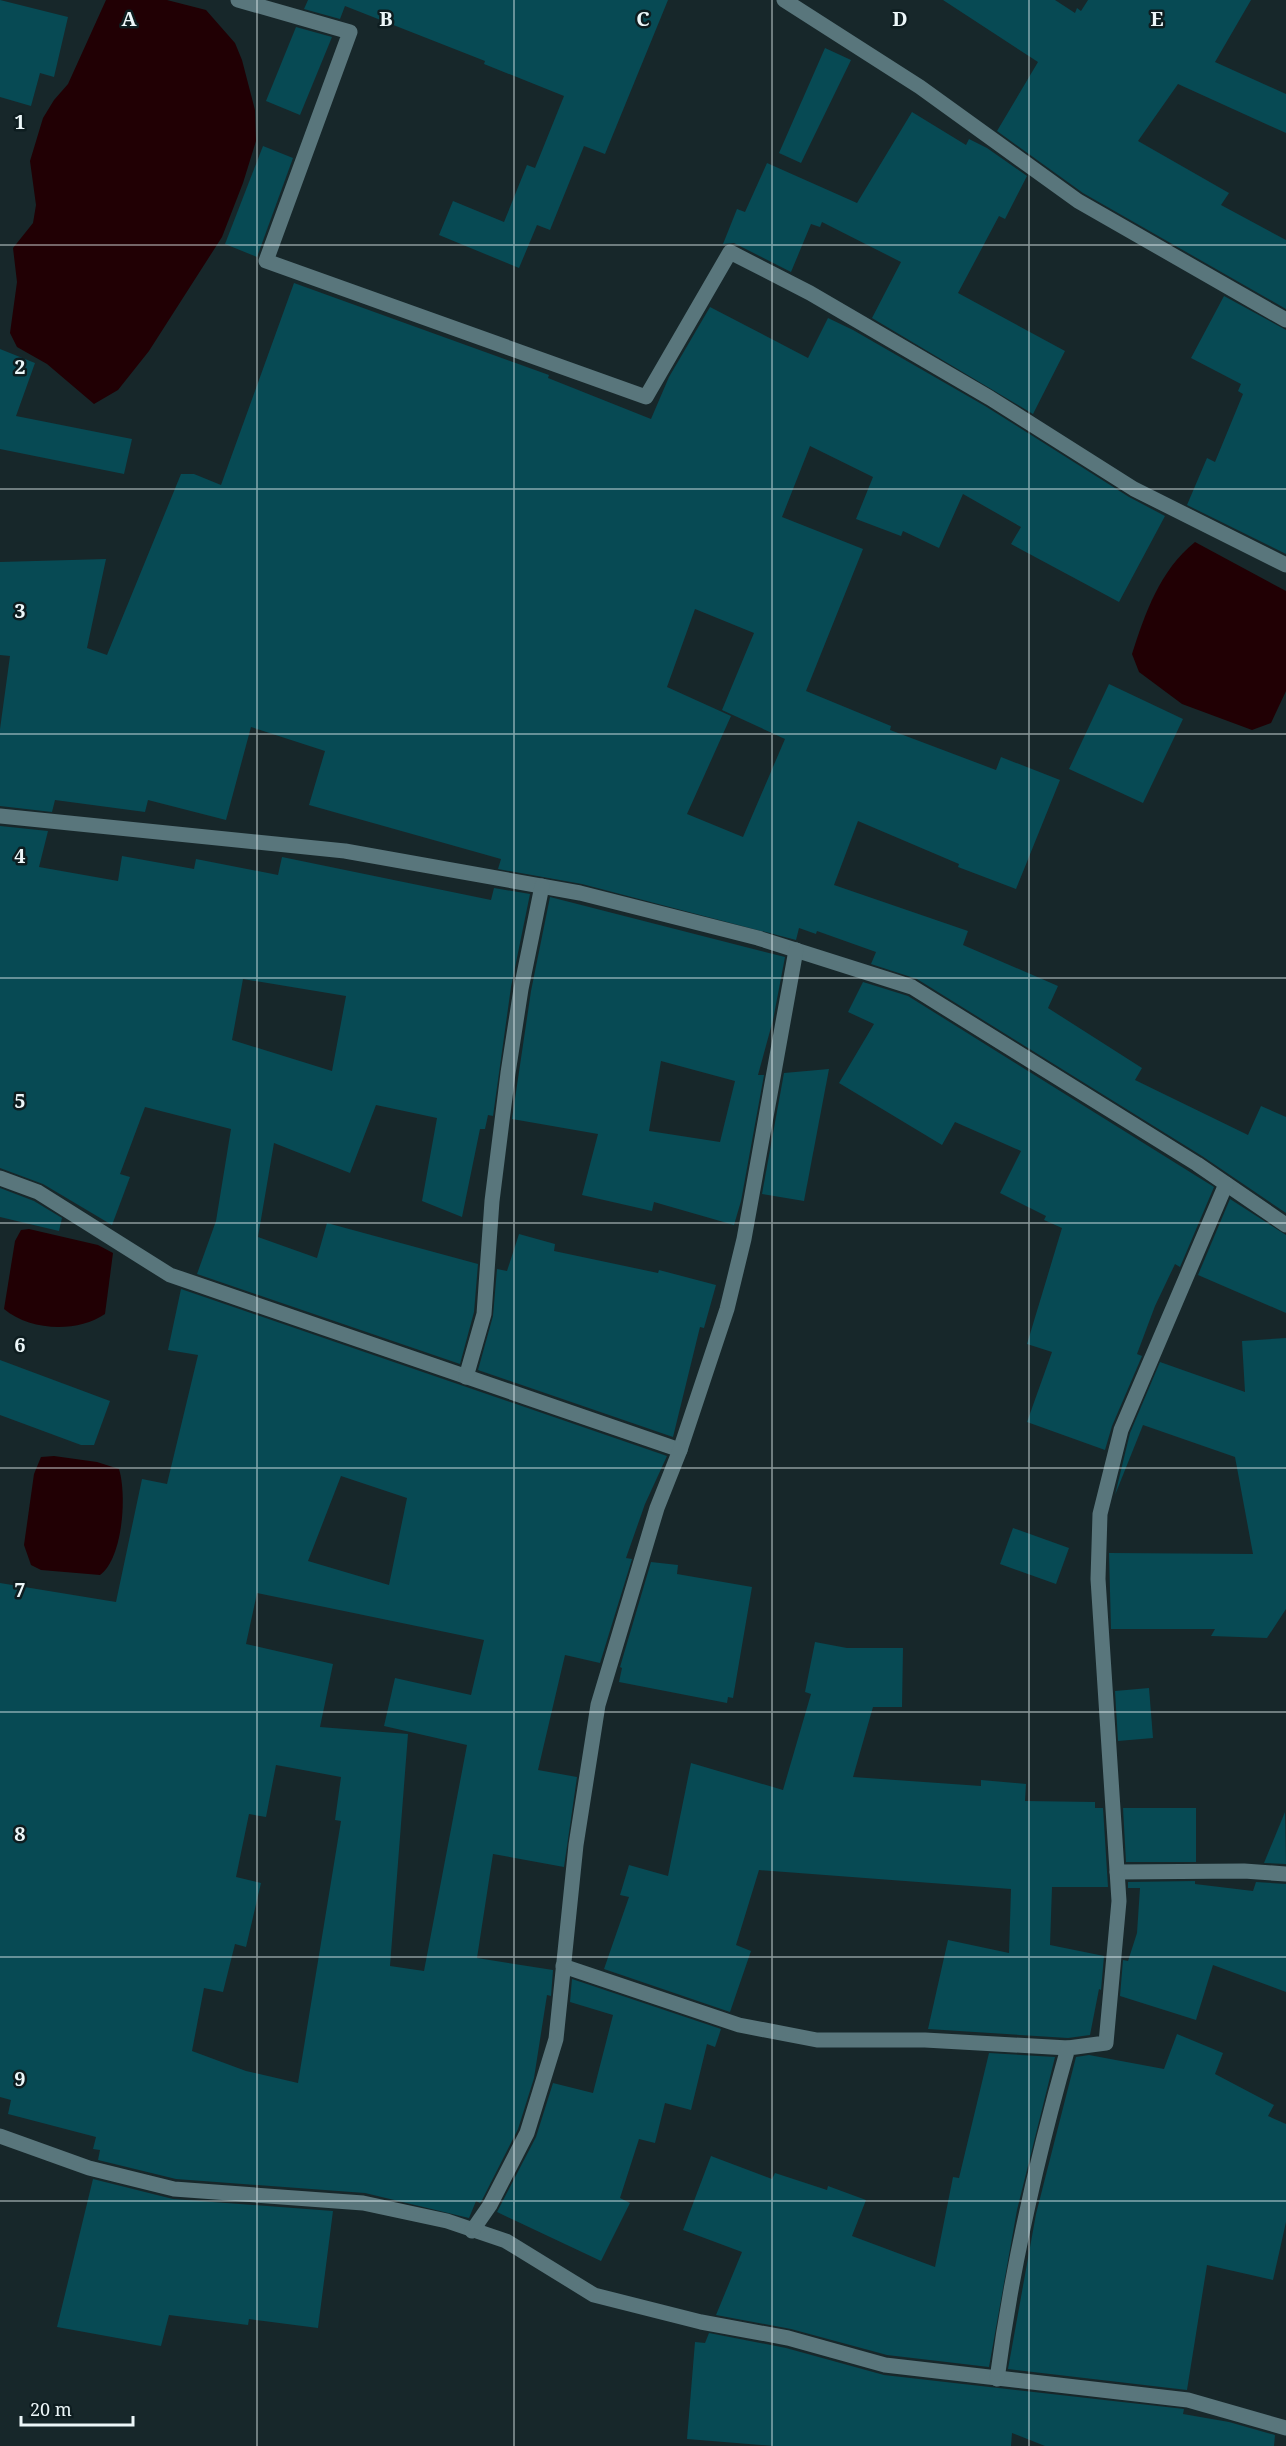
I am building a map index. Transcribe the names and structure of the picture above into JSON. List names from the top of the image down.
{
  "scale_bar": "20 m",
  "grid": {
    "columns": [
      "A",
      "B",
      "C",
      "D",
      "E"
    ],
    "rows": [
      "1",
      "2",
      "3",
      "4",
      "5",
      "6",
      "7",
      "8",
      "9"
    ]
  }
}
